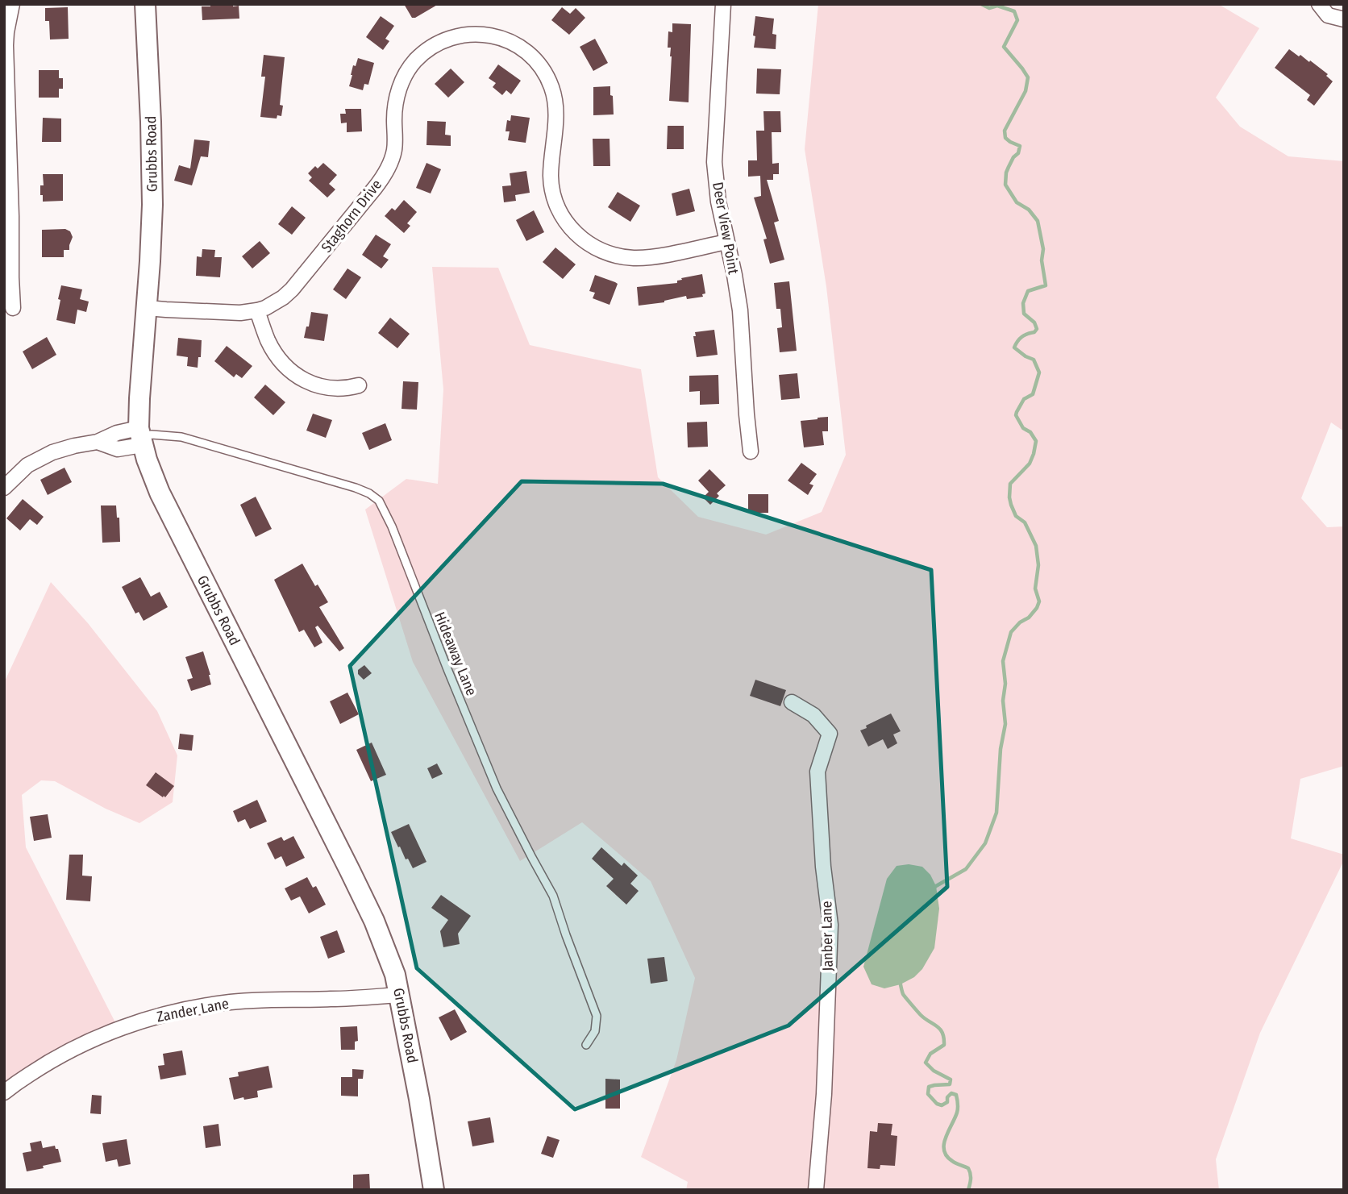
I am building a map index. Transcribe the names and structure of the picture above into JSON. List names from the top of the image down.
{
  "streets": {
    "street": [
      "Grubbs Road",
      "Staghorn Drive",
      "Deer View Point",
      "Janber Lane",
      "Zander Lane"
    ],
    "lane": ["Hideaway Lane"]
  },
  "crossings": [
    ["Grubbs Road", "Staghorn Drive"],
    ["Grubbs Road", "Hideaway Lane"],
    ["Grubbs Road", "Zander Lane"],
    ["Staghorn Drive", "Deer View Point"]
  ]
}
